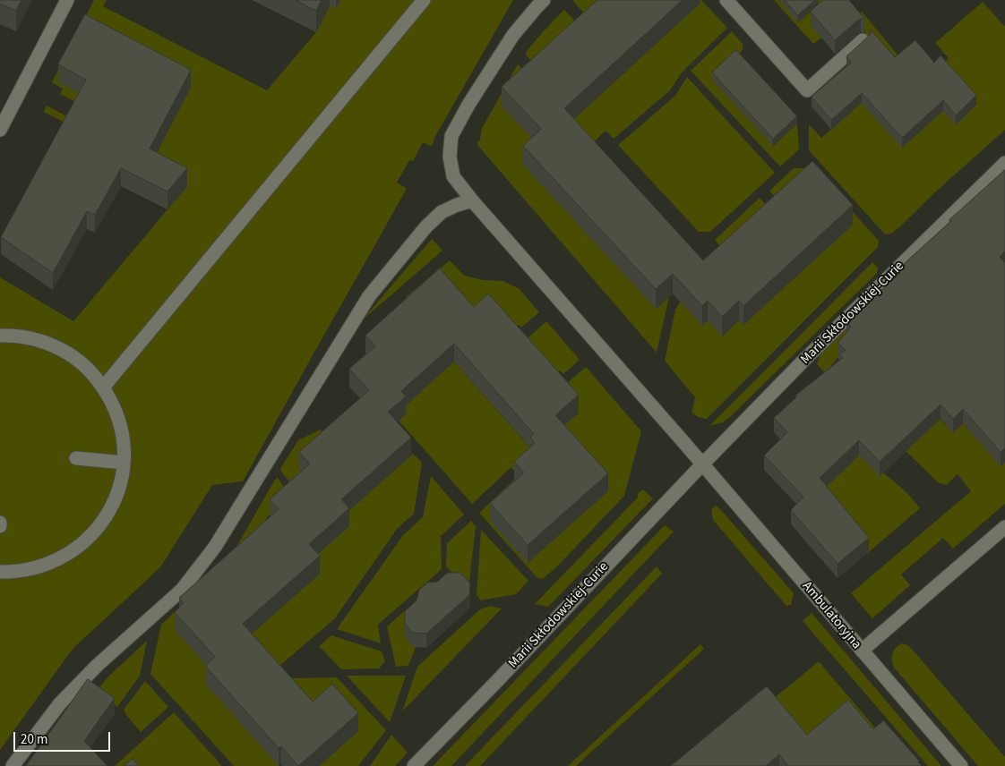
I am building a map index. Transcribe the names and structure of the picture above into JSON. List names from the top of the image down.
{
  "streets": {
    "street": ["Marii Skłodowskiej-Curie", "Ambulatoryjna"]
  },
  "crossings": [
    ["Marii Skłodowskiej-Curie", "Ambulatoryjna"]
  ],
  "scale_bar": "20 m"
}
